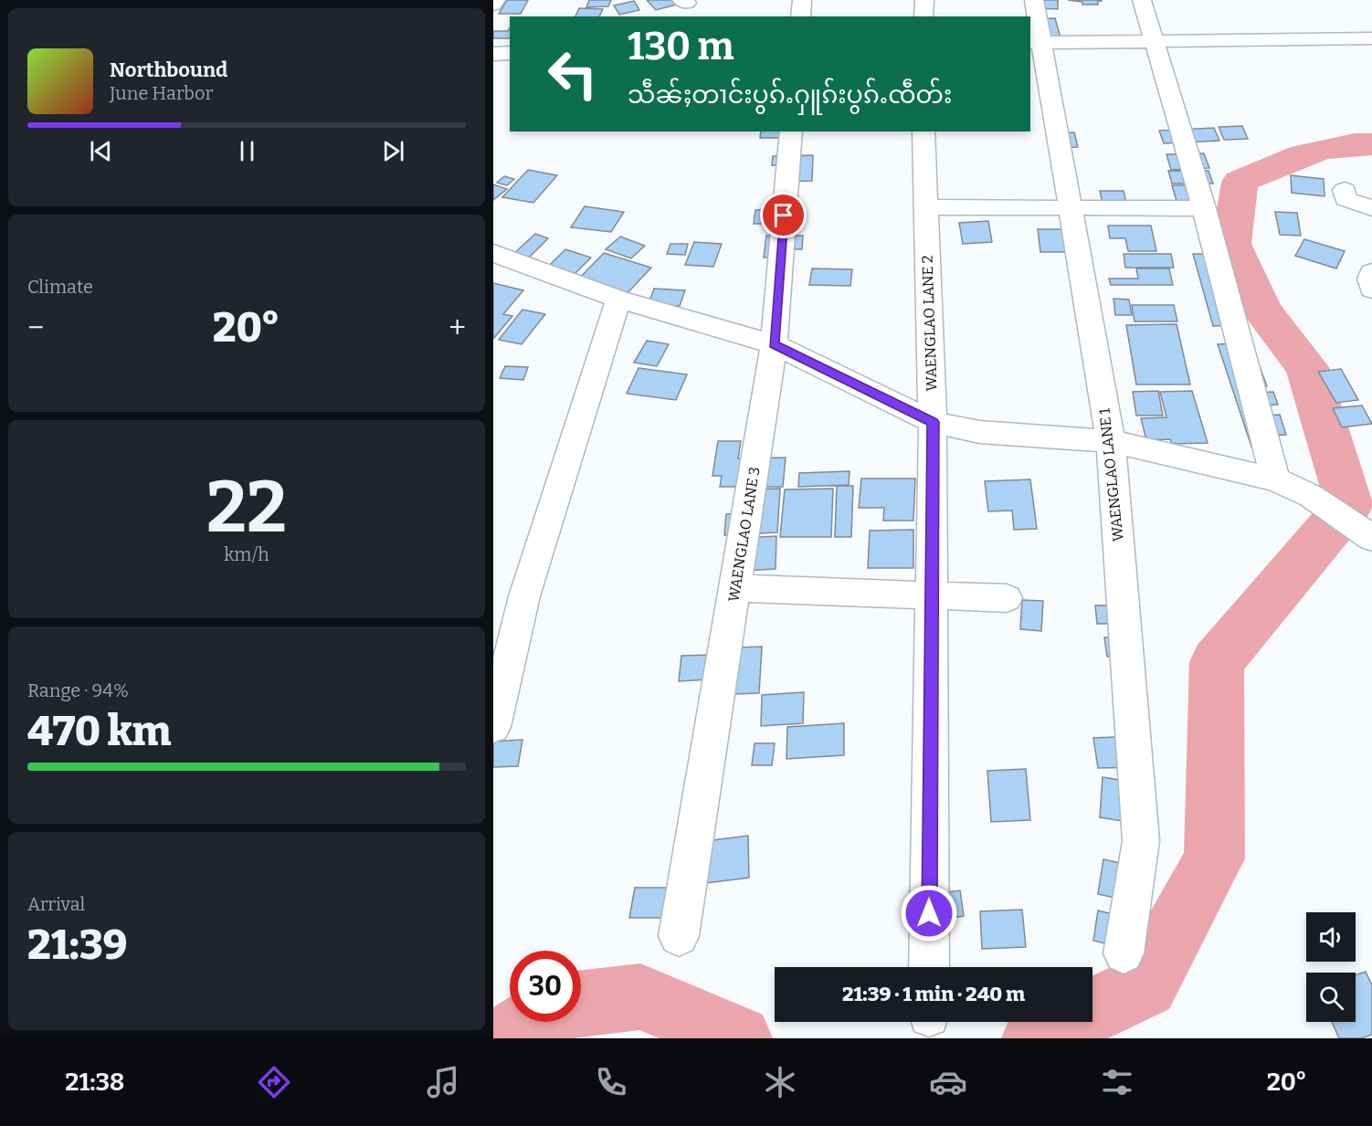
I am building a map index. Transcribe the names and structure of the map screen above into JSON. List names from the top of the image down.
{
  "streets": {
    "street": ["WAENGLAO LANE 2", "WAENGLAO LANE 1", "WAENGLAO LANE 3"]
  },
  "page": {
    "turn": ["130 m", "သဵၼ်ႈတၢင်းပွၵ်ႉႁူၵ်းပွၵ်ႉၸဵတ်း"],
    "song": ["Northbound", "June Harbor"],
    "tile": [
      "Climate",
      ["22", "km/h"],
      ["Range · 94%", "470 km"],
      ["Arrival", "21:39"]
    ],
    "heat": ["−", "20°", "+"],
    "limit": "30",
    "trip": "21:39 · 1 min · 240 m",
    "tabs": ["21:38", "20°"]
  }
}
